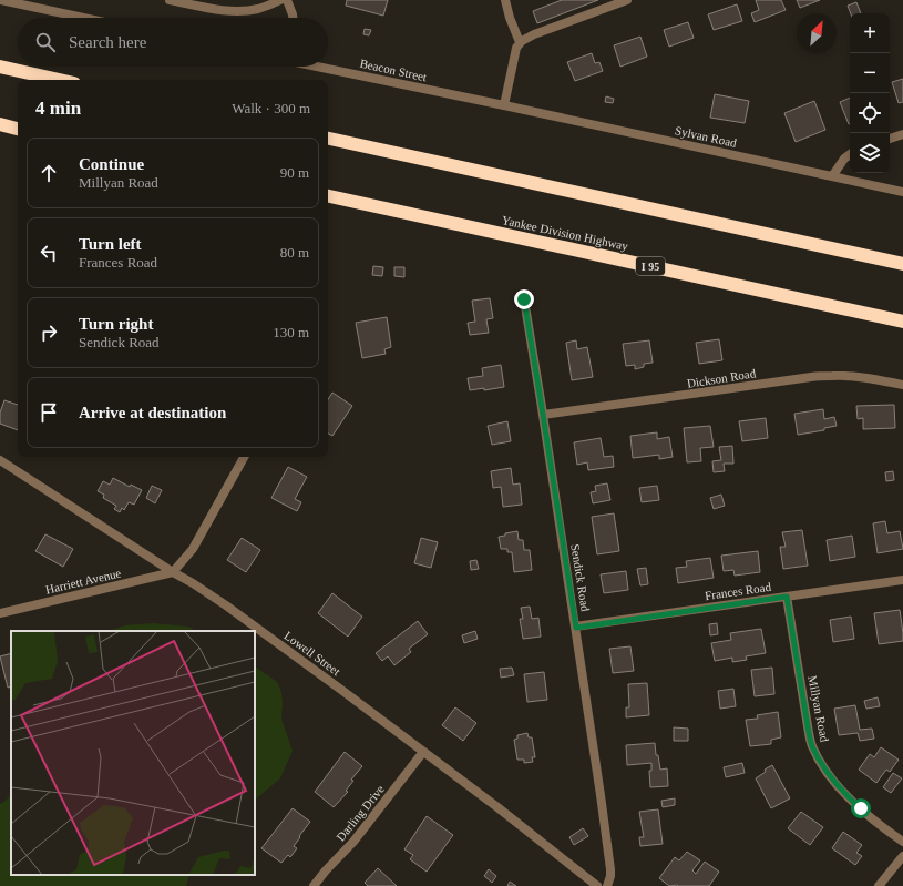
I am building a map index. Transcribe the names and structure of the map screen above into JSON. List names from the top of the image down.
{
  "streets": {
    "highway": ["Yankee Division Highway", "I 95"],
    "street": [
      "Beacon Street",
      "Sylvan Road",
      "Dickson Road",
      "Sendick Road",
      "Harriett Avenue",
      "Frances Road",
      "Lowell Street",
      "Millyan Road",
      "Darling Drive"
    ]
  },
  "crossings": [
    ["Beacon Street", "Sylvan Road"],
    ["Dickson Road", "Sendick Road"],
    ["Sendick Road", "Frances Road"],
    ["Harriett Avenue", "Lowell Street"],
    ["Frances Road", "Millyan Road"],
    ["Lowell Street", "Darling Drive"]
  ],
  "north": "top right",
  "page": {
    "map_buttons": ["+", "−"],
    "search": "Search here",
    "heading": ["4 min", "Walk · 300 m"],
    "list": [
      ["Continue", "Millyan Road", "90 m"],
      ["Turn left", "Frances Road", "80 m"],
      ["Turn right", "Sendick Road", "130 m"],
      "Arrive at destination"
    ]
  }
}
